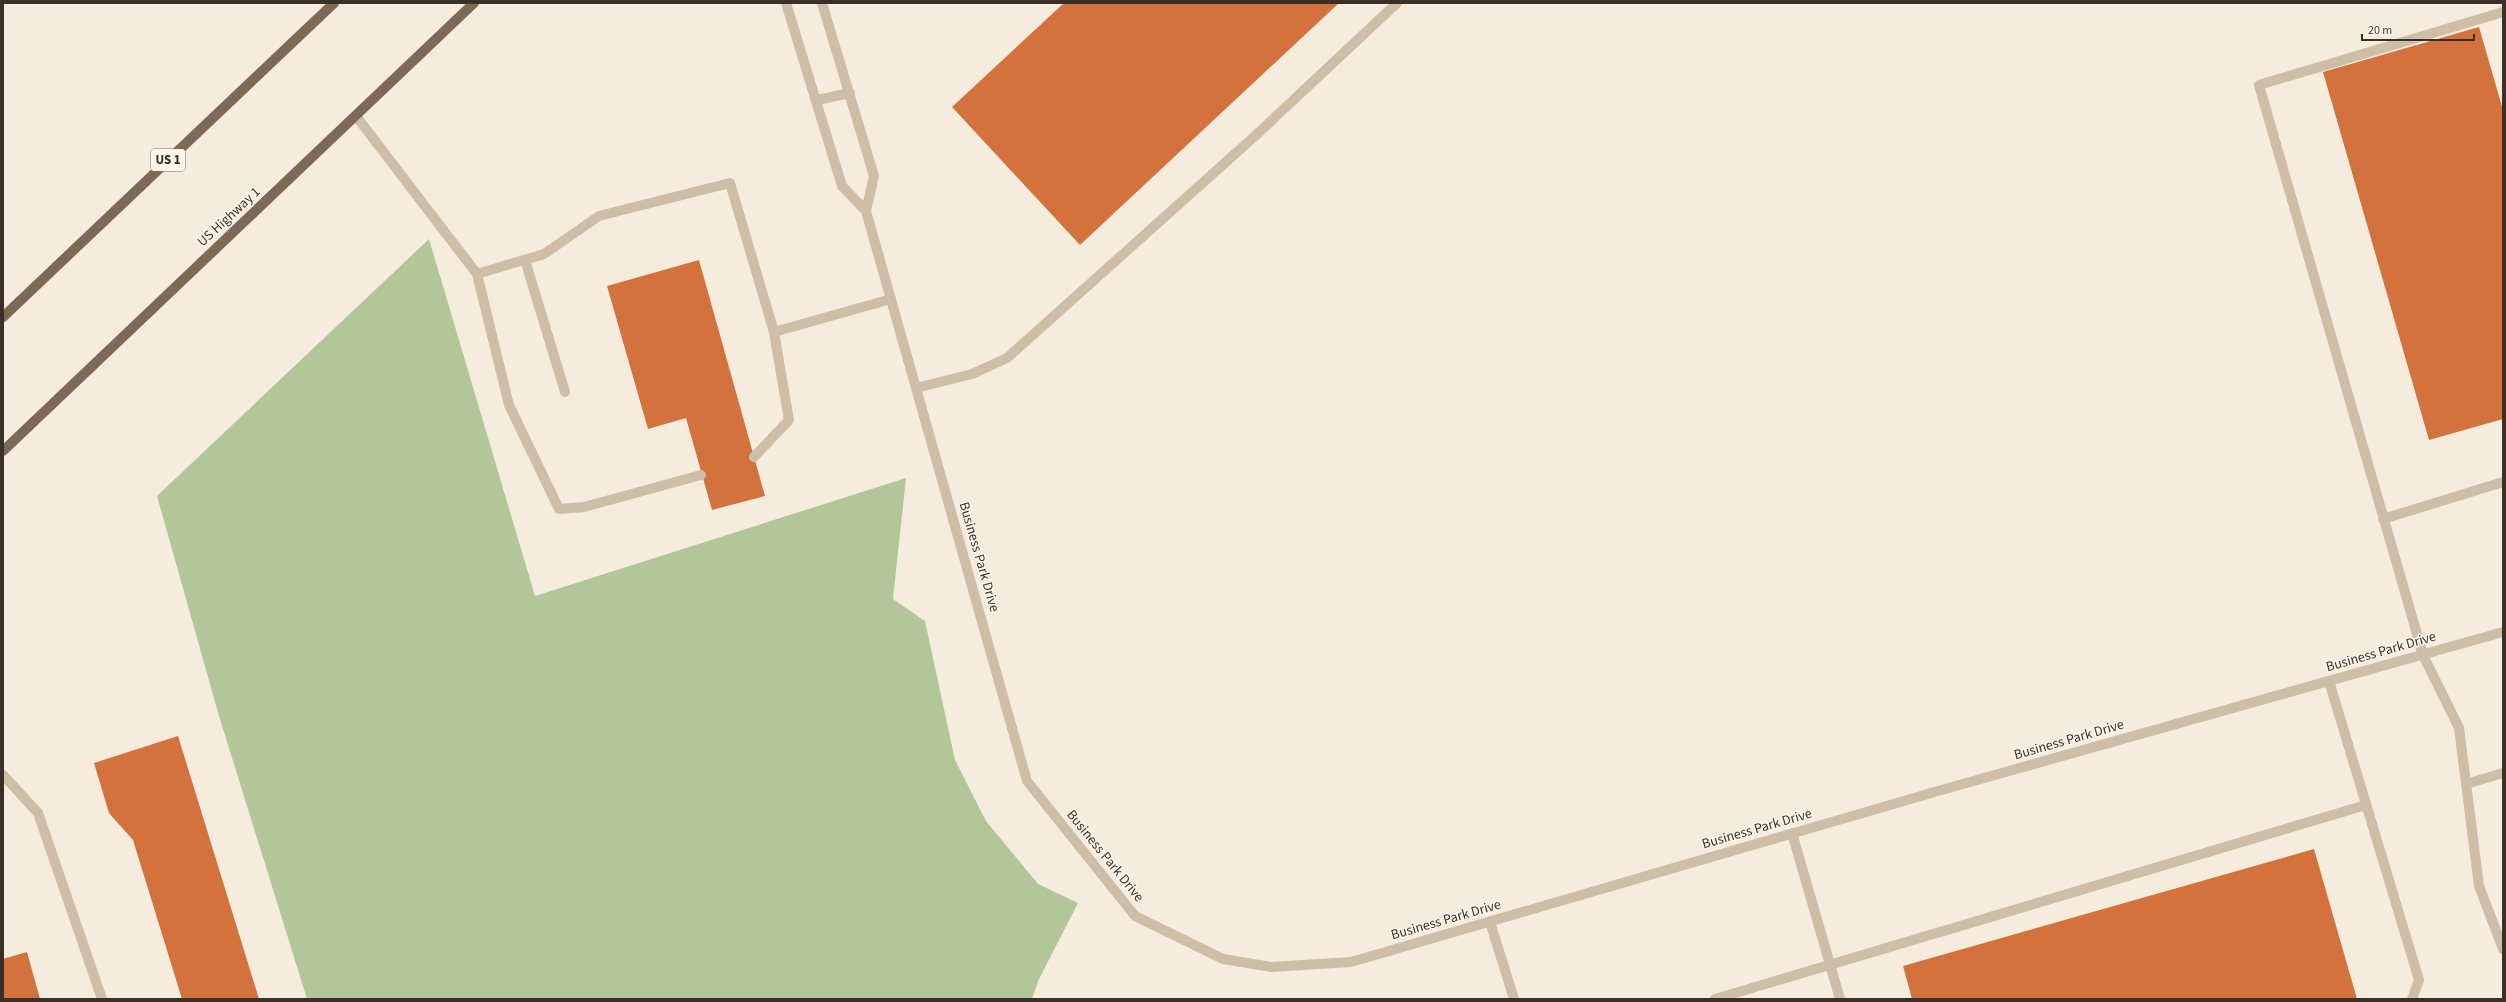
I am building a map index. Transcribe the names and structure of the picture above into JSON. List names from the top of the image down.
{
  "streets": {
    "main road": ["US 1", "US Highway 1"],
    "street": ["Business Park Drive"]
  },
  "scale_bar": "20 m"
}
